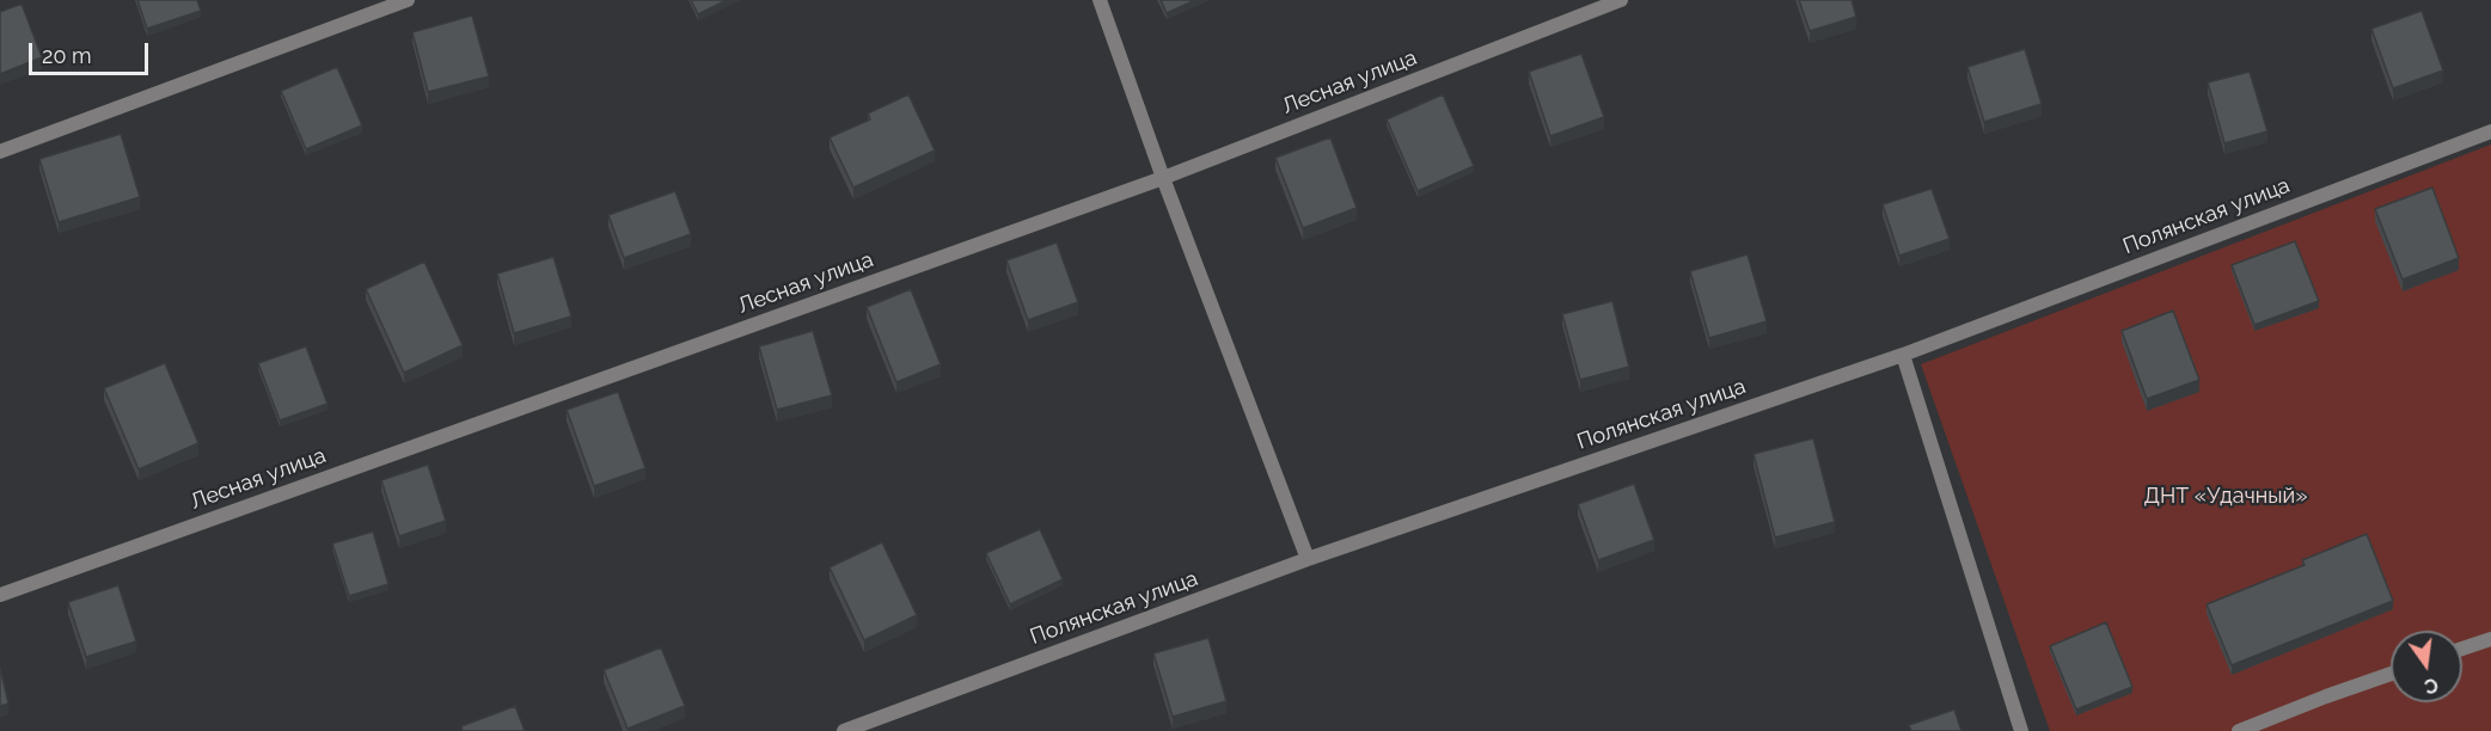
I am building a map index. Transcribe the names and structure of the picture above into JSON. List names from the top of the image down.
{
  "streets": {
    "street": ["Лесная улица", "Полянская улица"]
  },
  "parks": ["ДНТ «Удачный»"],
  "scale_bar": "20 m",
  "north": "bottom"
}
